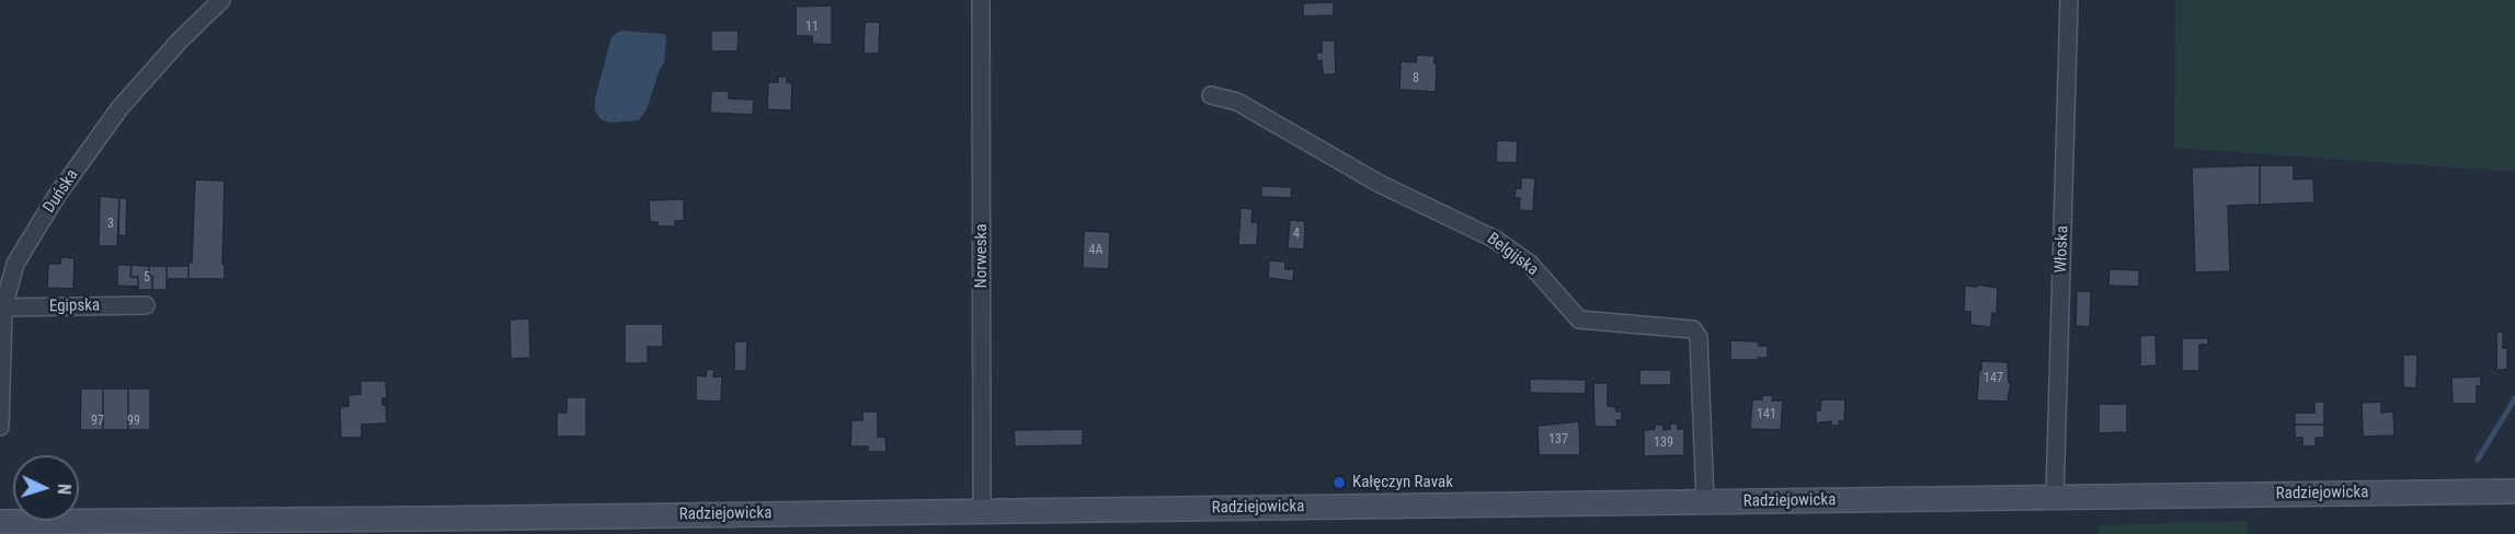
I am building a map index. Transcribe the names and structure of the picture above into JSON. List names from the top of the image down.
{
  "streets": {
    "main road": ["Radziejowicka"],
    "street": [
      "Duńska",
      "Włoska",
      "Belgijska",
      "Norweska",
      "Egipska"
    ]
  },
  "crossings": [
    ["Duńska", "Egipska"],
    ["Włoska", "Radziejowicka"],
    ["Belgijska", "Radziejowicka"],
    ["Norweska", "Radziejowicka"]
  ],
  "places": ["Kałęczyn Ravak"],
  "house_numbers": [
    "11",
    "8",
    "3",
    "4",
    "4A",
    "5",
    "147",
    "141",
    "97",
    "99",
    "137",
    "139"
  ],
  "north": "right"
}
